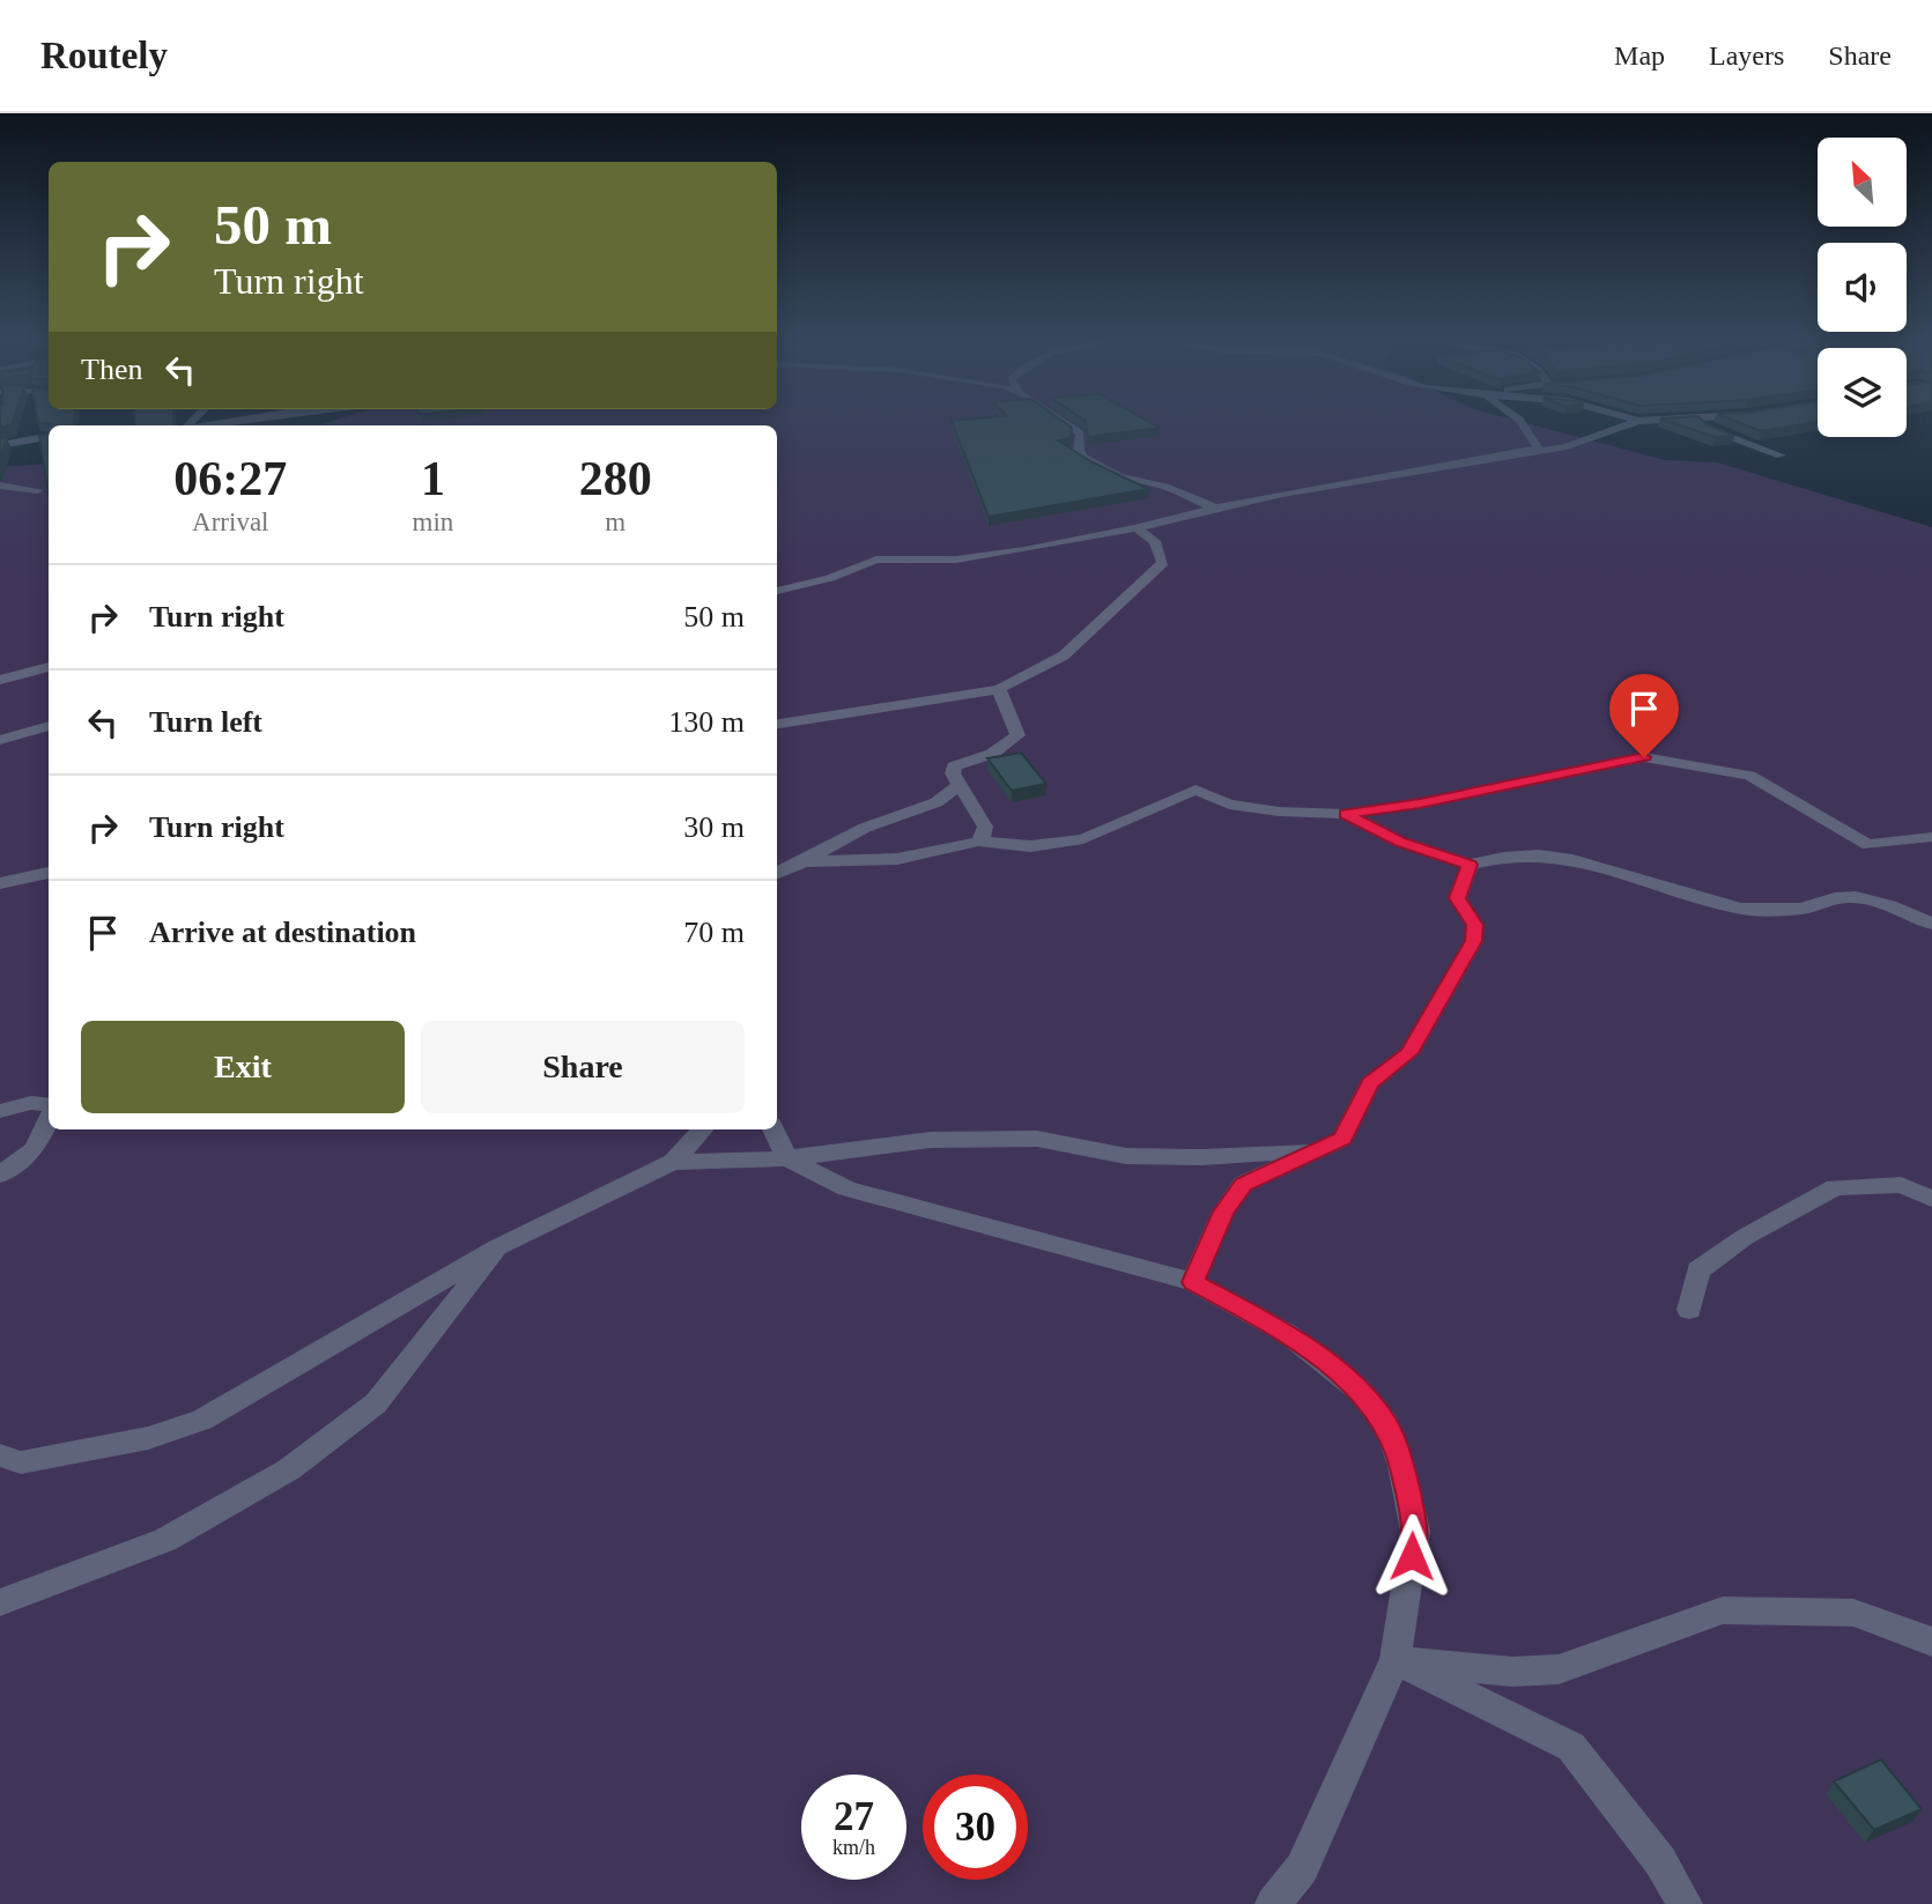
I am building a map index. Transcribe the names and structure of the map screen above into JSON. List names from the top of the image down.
{
  "north": "top left",
  "page": {
    "header": "Routely",
    "nav": ["Map", "Layers", "Share"],
    "turn": ["50 m", "Turn right"],
    "then": "Then",
    "eta": [
      "06:27",
      "Arrival",
      "1",
      "min",
      "280",
      "m"
    ],
    "list": [
      {
        "name": "Turn right",
        "value": "50 m"
      },
      {
        "name": "Turn left",
        "value": "130 m"
      },
      {
        "name": "Turn right",
        "value": "30 m"
      },
      {
        "name": "Arrive at destination",
        "value": "70 m"
      }
    ],
    "buttons": ["Exit", "Share"],
    "speed": "27 km/h",
    "limit": "30"
  }
}
